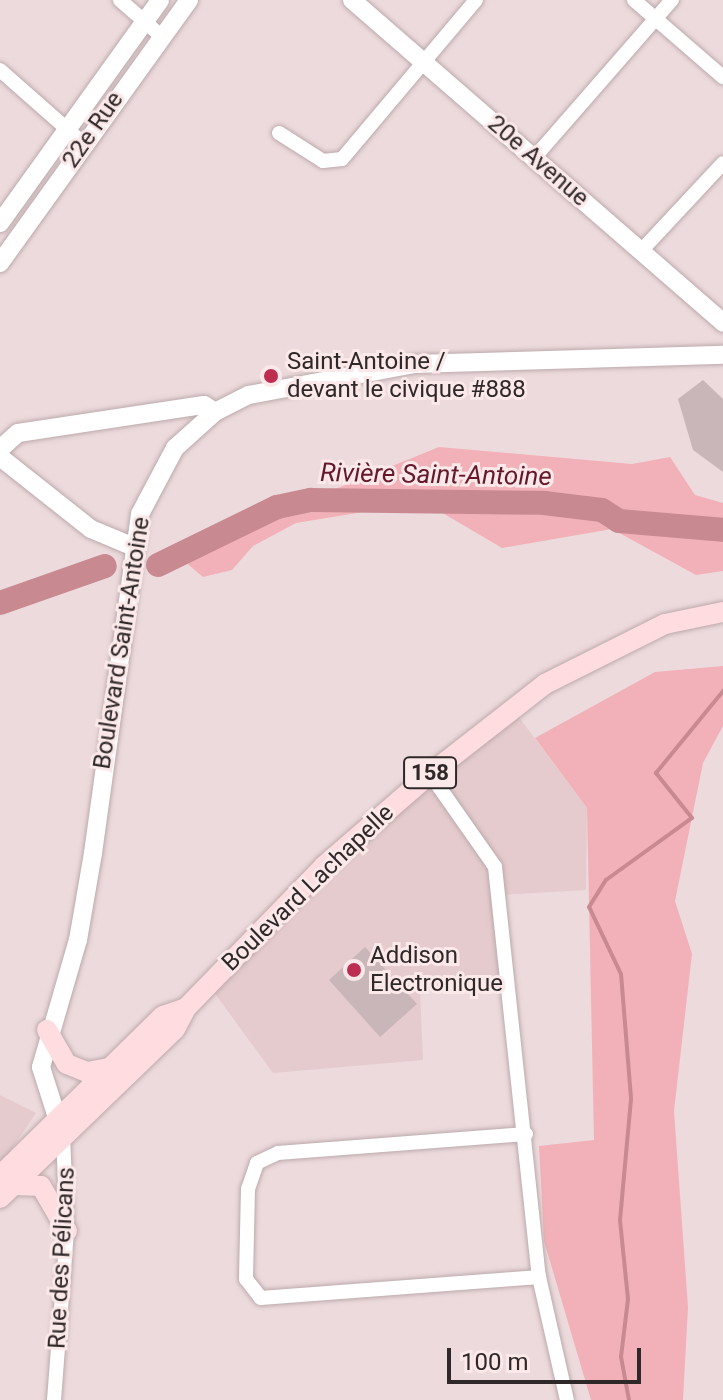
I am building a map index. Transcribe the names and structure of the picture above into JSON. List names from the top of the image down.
{
  "streets": {
    "main road": ["158", "Boulevard Lachapelle"],
    "street": [
      "22e Rue",
      "20e Avenue",
      "Boulevard Saint-Antoine",
      "Rue des Pélicans"
    ]
  },
  "crossings": [
    ["Boulevard Saint-Antoine", "Boulevard Lachapelle"],
    ["Boulevard Saint-Antoine", "Rue des Pélicans"],
    ["Boulevard Lachapelle", "Rue des Pélicans"]
  ],
  "water": ["Rivière Saint-Antoine"],
  "places": ["Saint-Antoine / devant le civique #888", "Addison Electronique"],
  "scale_bar": "100 m"
}
